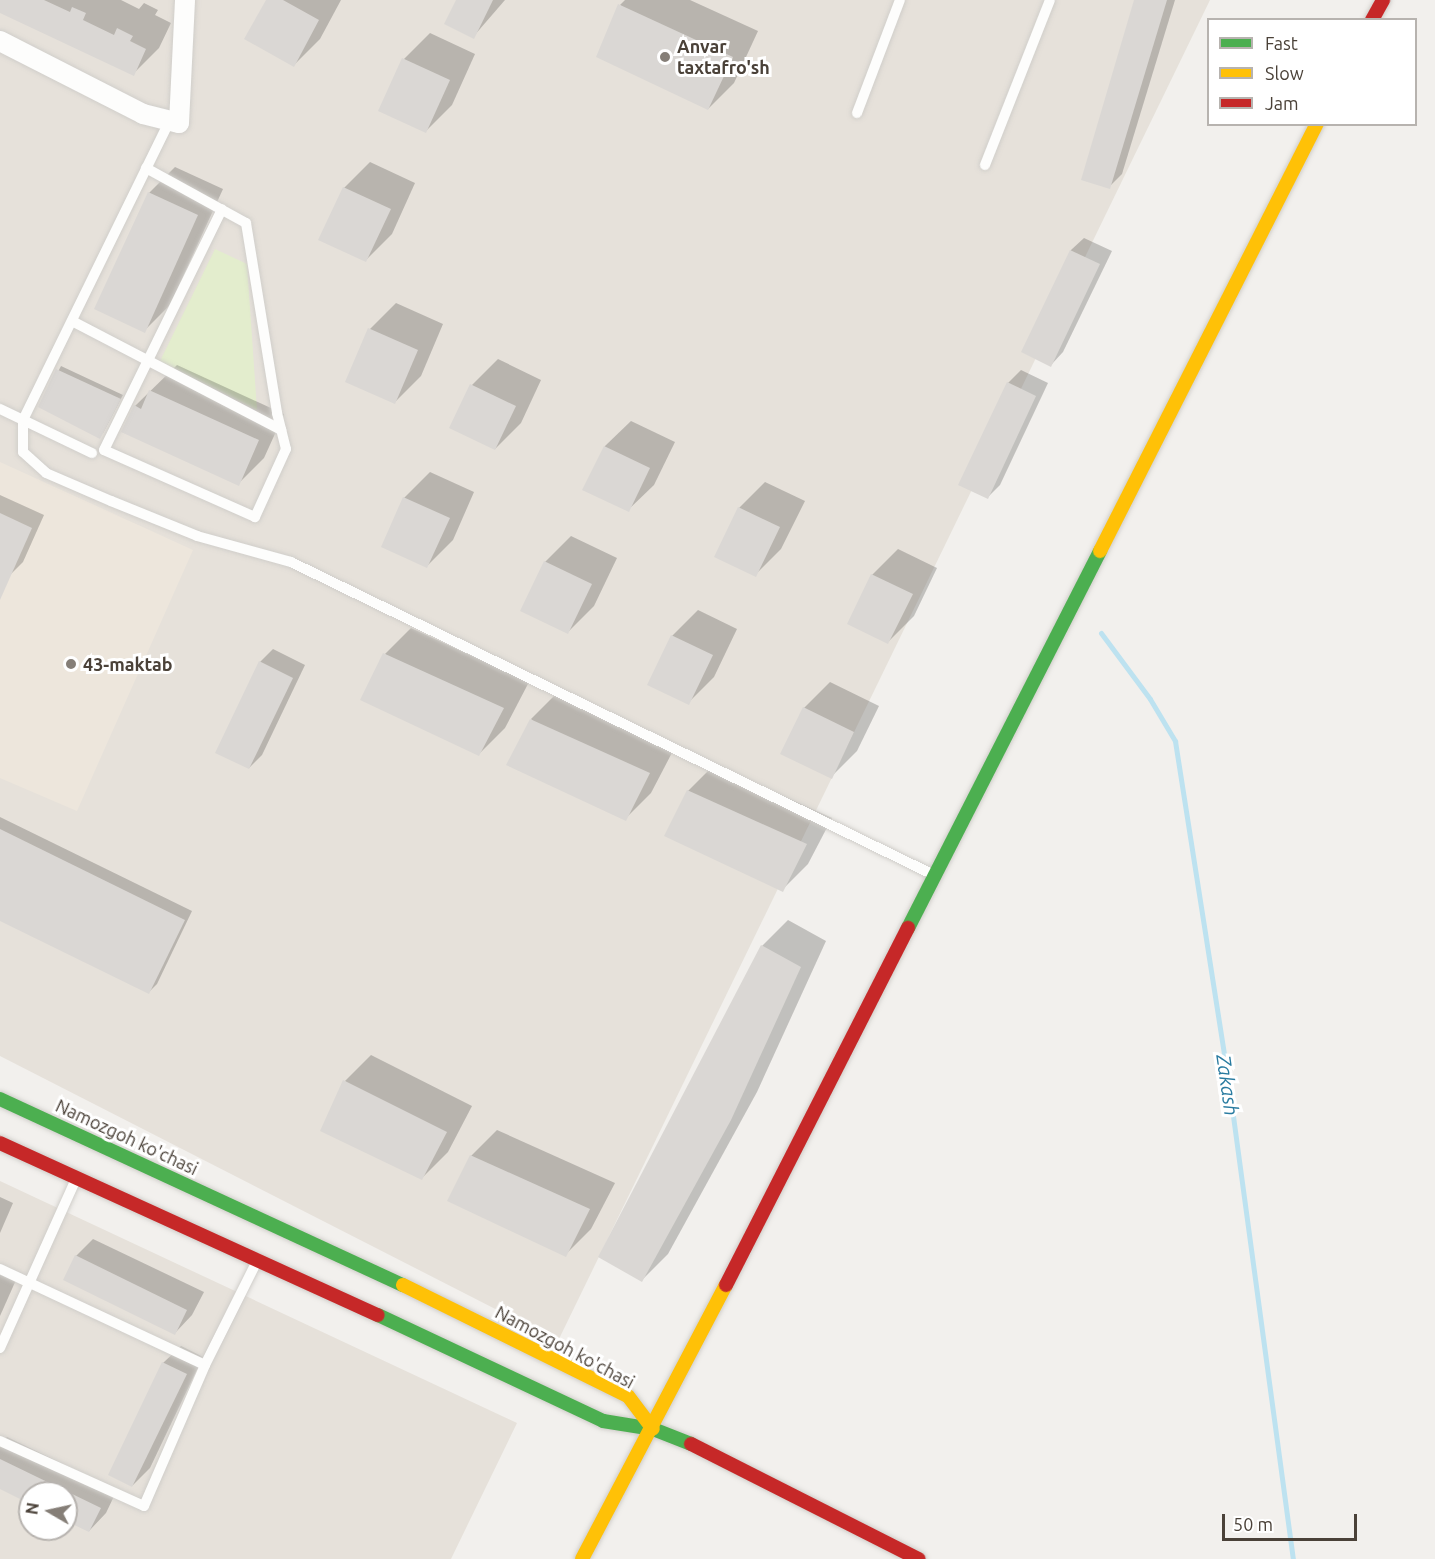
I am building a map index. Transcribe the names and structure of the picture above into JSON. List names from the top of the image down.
{
  "streets": {
    "main road": ["Namozgoh ko'chasi"]
  },
  "water": ["Zakash"],
  "places": ["Anvar taxtafro'sh", "43-maktab"],
  "legend": ["Fast", "Slow", "Jam"],
  "scale_bar": "50 m",
  "north": "left"
}
